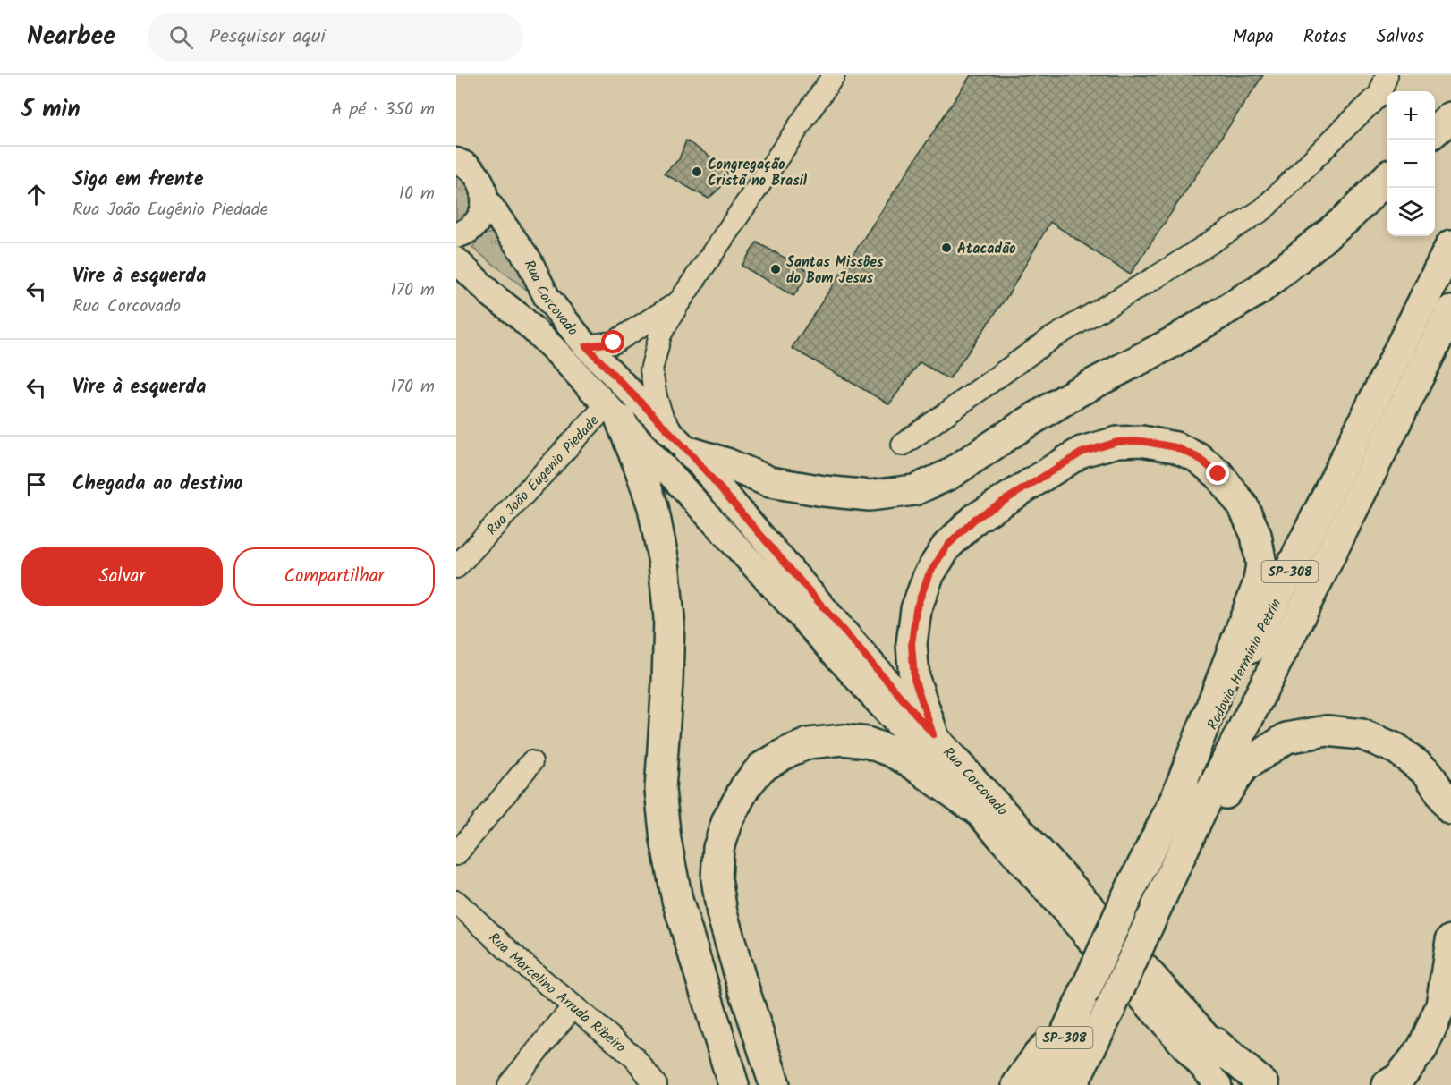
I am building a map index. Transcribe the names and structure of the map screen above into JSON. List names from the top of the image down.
{
  "streets": {
    "main road": ["SP-308", "Rodovia Hermínio Petrin"],
    "street": ["Rua Corcovado", "Rua João Eugenio Piedade", "Rua Marcelino Arruda Ribeiro"]
  },
  "crossings": [
    ["Rua Corcovado", "Rua João Eugenio Piedade"]
  ],
  "places": ["Congregação Cristã no Brasil", "Atacadão", "Santas Missões do Bom Jesus"],
  "page": {
    "header": "Nearbee",
    "search": "Pesquisar aqui",
    "nav": ["Mapa", "Rotas", "Salvos"],
    "heading": ["5 min", "A pé · 350 m"],
    "map_buttons": ["+", "−"],
    "list": [
      ["Siga em frente", "Rua João Eugênio Piedade", "10 m"],
      ["Vire à esquerda", "Rua Corcovado", "170 m"],
      ["Vire à esquerda", "170 m"],
      "Chegada ao destino"
    ],
    "buttons": ["Salvar", "Compartilhar"]
  }
}
